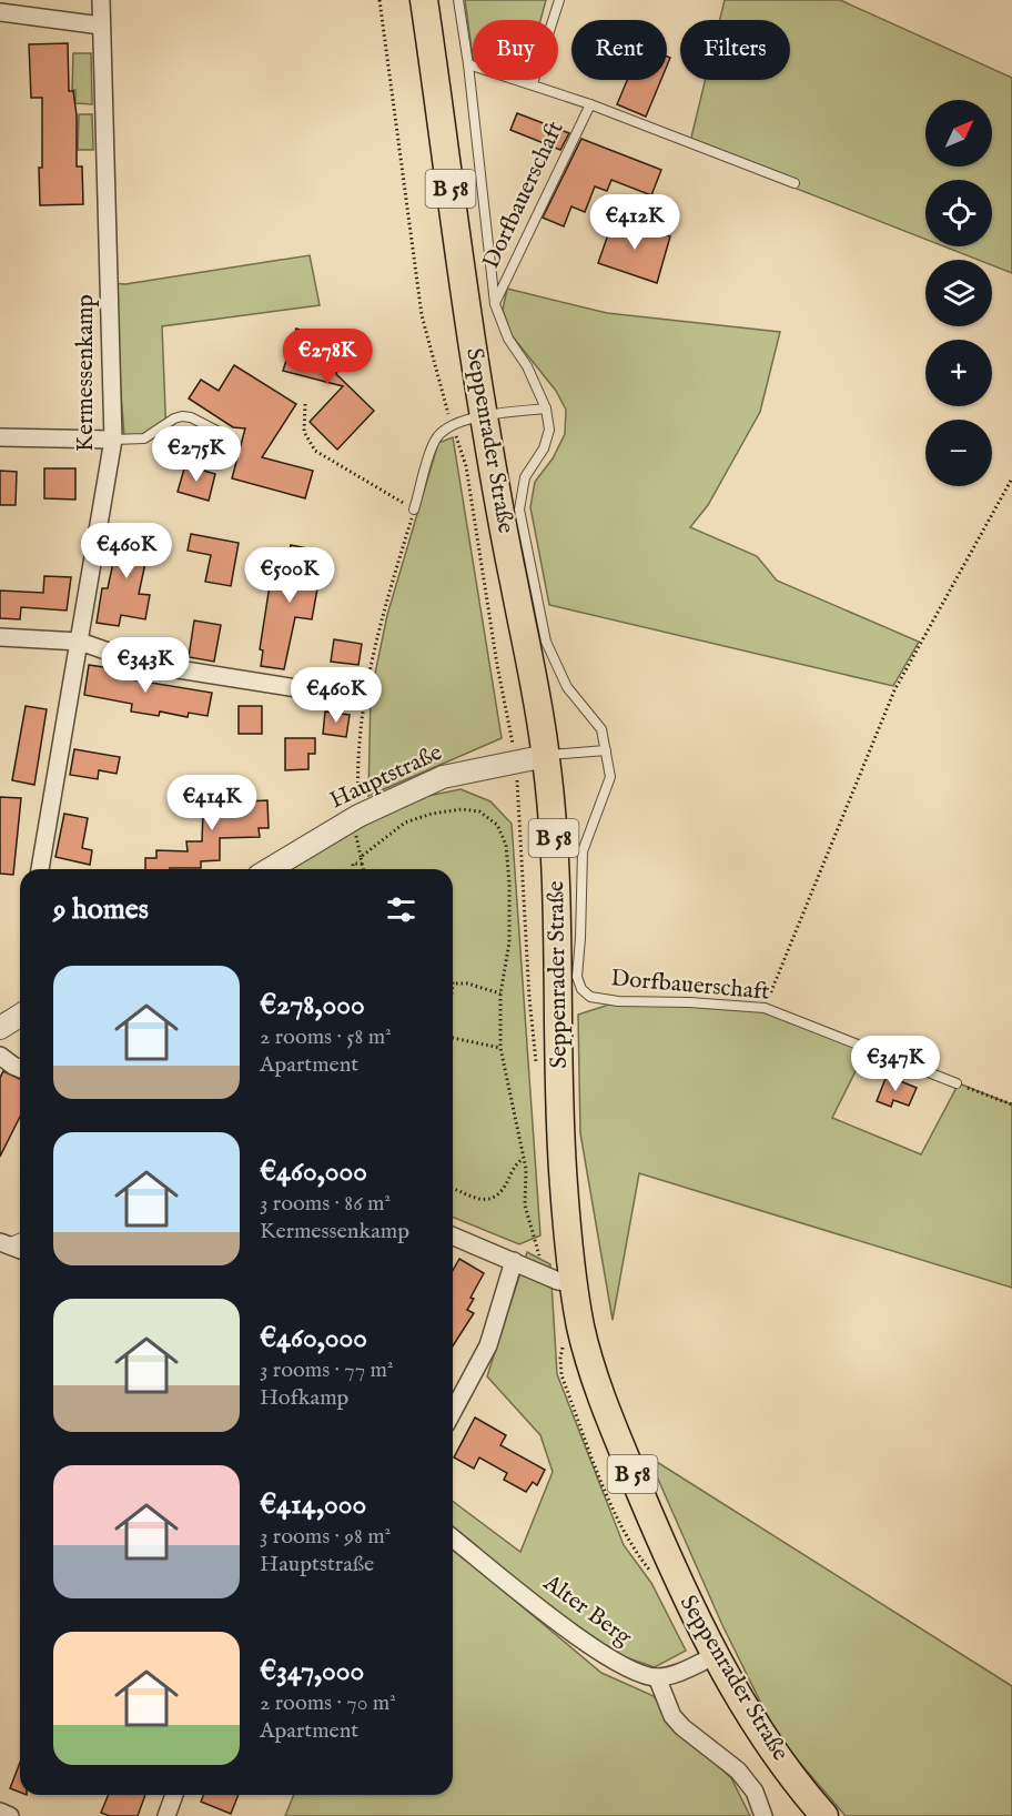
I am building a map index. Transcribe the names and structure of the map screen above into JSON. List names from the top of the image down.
{
  "streets": {
    "main road": ["B 58", "Seppenrader Straße"],
    "street": ["Kermessenkamp", "Hauptstraße", "Alter Berg"],
    "lane": ["Dorfbauerschaft"]
  },
  "crossings": [
    ["Seppenrader Straße", "Hauptstraße"]
  ],
  "north": "top right",
  "page": {
    "chip": ["Buy", "Rent", "Filters"],
    "map_buttons": ["+", "−"],
    "price": [
      "€412K",
      "€278K",
      "€275K",
      "€460K",
      "€500K",
      "€343K",
      "€460K",
      "€414K",
      "€347K"
    ],
    "heading": "9 homes",
    "list": [
      {
        "name": "€278,000",
        "note": "2 rooms · 58 m² · Apartment"
      },
      {
        "name": "€460,000",
        "note": "3 rooms · 86 m² · Kermessenkamp"
      },
      {
        "name": "€460,000",
        "note": "3 rooms · 77 m² · Hofkamp"
      },
      {
        "name": "€414,000",
        "note": "3 rooms · 98 m² · Hauptstraße"
      },
      {
        "name": "€347,000",
        "note": "2 rooms · 70 m² · Apartment"
      }
    ]
  }
}
